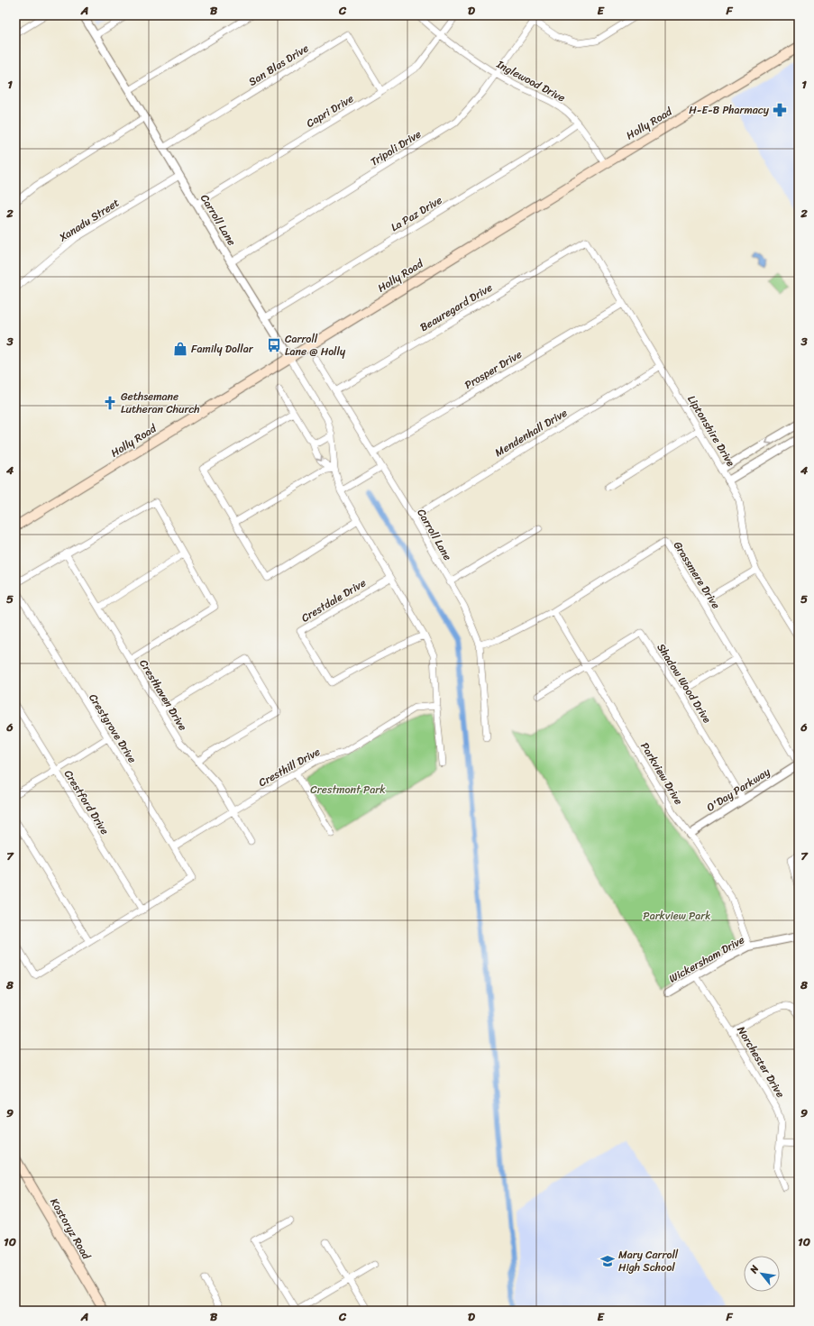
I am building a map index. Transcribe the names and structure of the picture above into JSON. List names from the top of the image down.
{
  "streets": {
    "main road": ["Holly Road", "Kostoryz Road"],
    "street": [
      "San Blas Drive",
      "Inglewood Drive",
      "Capri Drive",
      "Tripoli Drive",
      "La Paz Drive",
      "Xanadu Street",
      "Carroll Lane",
      "Beauregard Drive",
      "Prosper Drive",
      "Liptonshire Drive",
      "Mendenhall Drive",
      "Grassmere Drive",
      "Crestdale Drive",
      "Shadow Wood Drive",
      "Cresthaven Drive",
      "Crestgrove Drive",
      "Cresthill Drive",
      "Parkview Drive",
      "O'Day Parkway",
      "Crestford Drive",
      "Wickersham Drive",
      "Norchester Drive"
    ]
  },
  "crossings": [
    ["San Blas Drive", "Capri Drive"],
    ["San Blas Drive", "Carroll Lane"],
    ["Inglewood Drive", "Capri Drive"],
    ["Inglewood Drive", "Holly Road"],
    ["Inglewood Drive", "Tripoli Drive"],
    ["Inglewood Drive", "La Paz Drive"],
    ["Capri Drive", "Carroll Lane"],
    ["Holly Road", "Carroll Lane"],
    ["Tripoli Drive", "Carroll Lane"],
    ["La Paz Drive", "Carroll Lane"],
    ["Xanadu Street", "Carroll Lane"],
    ["Carroll Lane", "Beauregard Drive"],
    ["Carroll Lane", "Prosper Drive"],
    ["Carroll Lane", "Mendenhall Drive"],
    ["Carroll Lane", "Grassmere Drive"],
    ["Carroll Lane", "Crestdale Drive"],
    ["Carroll Lane", "Cresthill Drive"],
    ["Beauregard Drive", "Liptonshire Drive"],
    ["Prosper Drive", "Liptonshire Drive"],
    ["Liptonshire Drive", "Mendenhall Drive"],
    ["Grassmere Drive", "Parkview Drive"],
    ["Grassmere Drive", "O'Day Parkway"],
    ["Shadow Wood Drive", "Parkview Drive"],
    ["Shadow Wood Drive", "O'Day Parkway"],
    ["Cresthaven Drive", "Cresthill Drive"],
    ["Crestgrove Drive", "Cresthill Drive"],
    ["Crestgrove Drive", "Crestford Drive"],
    ["Parkview Drive", "O'Day Parkway"],
    ["Parkview Drive", "Wickersham Drive"],
    ["Wickersham Drive", "Norchester Drive"]
  ],
  "parks": ["Crestmont Park", "Parkview Park"],
  "places": {
    "pharmacy": ["H-E-B Pharmacy"],
    "bus stop": ["Carroll Lane @ Holly"],
    "shop": ["Family Dollar"],
    "church": ["Gethsemane Lutheran Church"],
    "school or university": ["Mary Carroll High School"]
  },
  "north": "top left",
  "grid": {
    "columns": [
      "A",
      "B",
      "C",
      "D",
      "E",
      "F"
    ],
    "rows": [
      "1",
      "2",
      "3",
      "4",
      "5",
      "6",
      "7",
      "8",
      "9",
      "10"
    ]
  }
}
